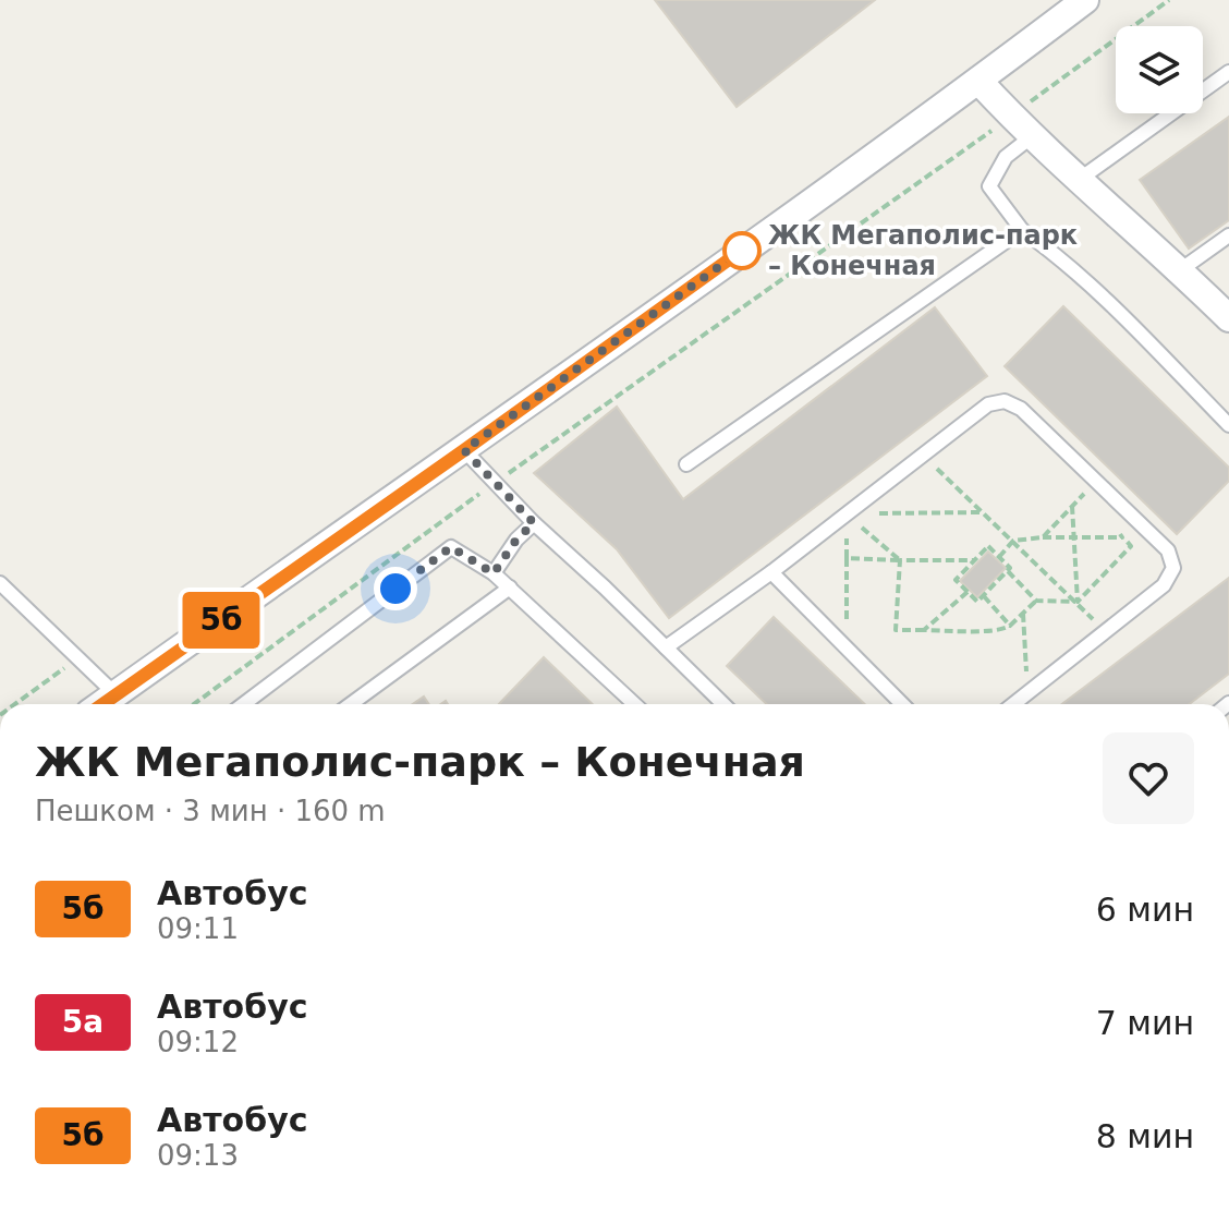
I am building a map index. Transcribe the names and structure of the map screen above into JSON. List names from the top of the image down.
{
  "places": ["ЖК Мегаполис-парк – Конечная"],
  "lines": ["bus line 5б"],
  "page": {
    "on_map": "5б",
    "heading": ["ЖК Мегаполис-парк – Конечная", "Пешком · 3 мин · 160 m"],
    "list": [
      {
        "mark": "5б",
        "name": "Автобус",
        "note": "09:11",
        "value": "6 мин"
      },
      {
        "mark": "5а",
        "name": "Автобус",
        "note": "09:12",
        "value": "7 мин"
      },
      {
        "mark": "5б",
        "name": "Автобус",
        "note": "09:13",
        "value": "8 мин"
      }
    ]
  }
}
